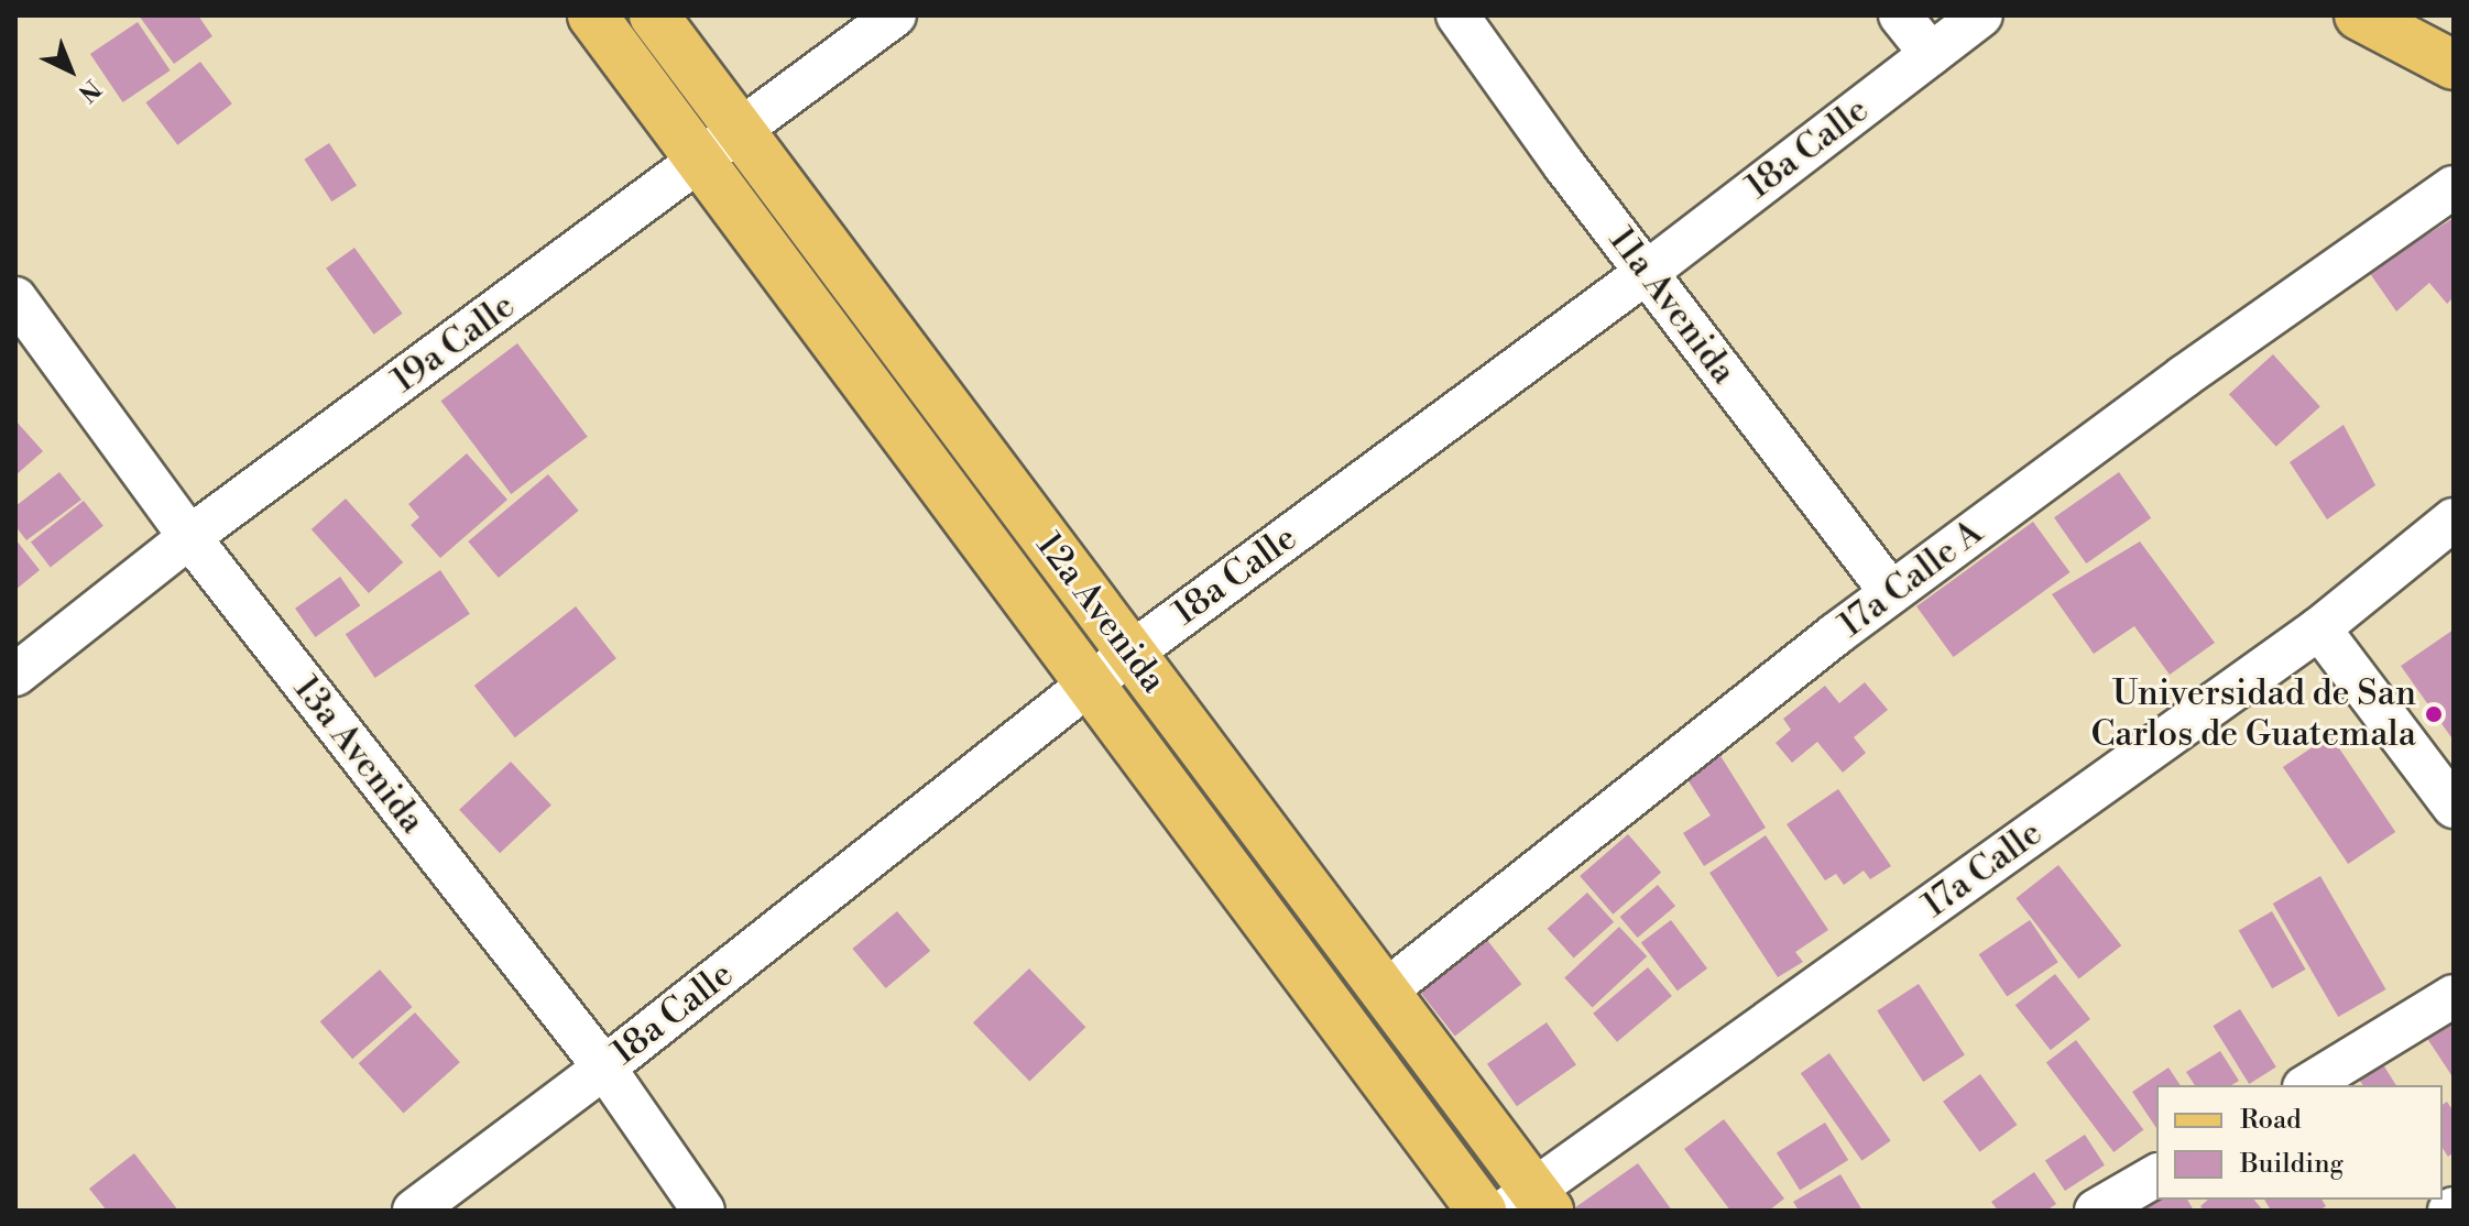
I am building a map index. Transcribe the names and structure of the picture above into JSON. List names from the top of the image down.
{
  "streets": {
    "main road": ["12a Avenida"],
    "street": [
      "18a Calle",
      "11a Avenida",
      "19a Calle",
      "17a Calle A",
      "13a Avenida",
      "17a Calle"
    ]
  },
  "crossings": [
    ["18a Calle", "11a Avenida"],
    ["18a Calle", "12a Avenida"],
    ["18a Calle", "13a Avenida"],
    ["11a Avenida", "17a Calle A"],
    ["19a Calle", "12a Avenida"],
    ["19a Calle", "13a Avenida"],
    ["17a Calle A", "12a Avenida"],
    ["12a Avenida", "17a Calle"]
  ],
  "places": ["Universidad de San Carlos de Guatemala"],
  "legend": ["Road", "Building"],
  "north": "bottom right"
}
